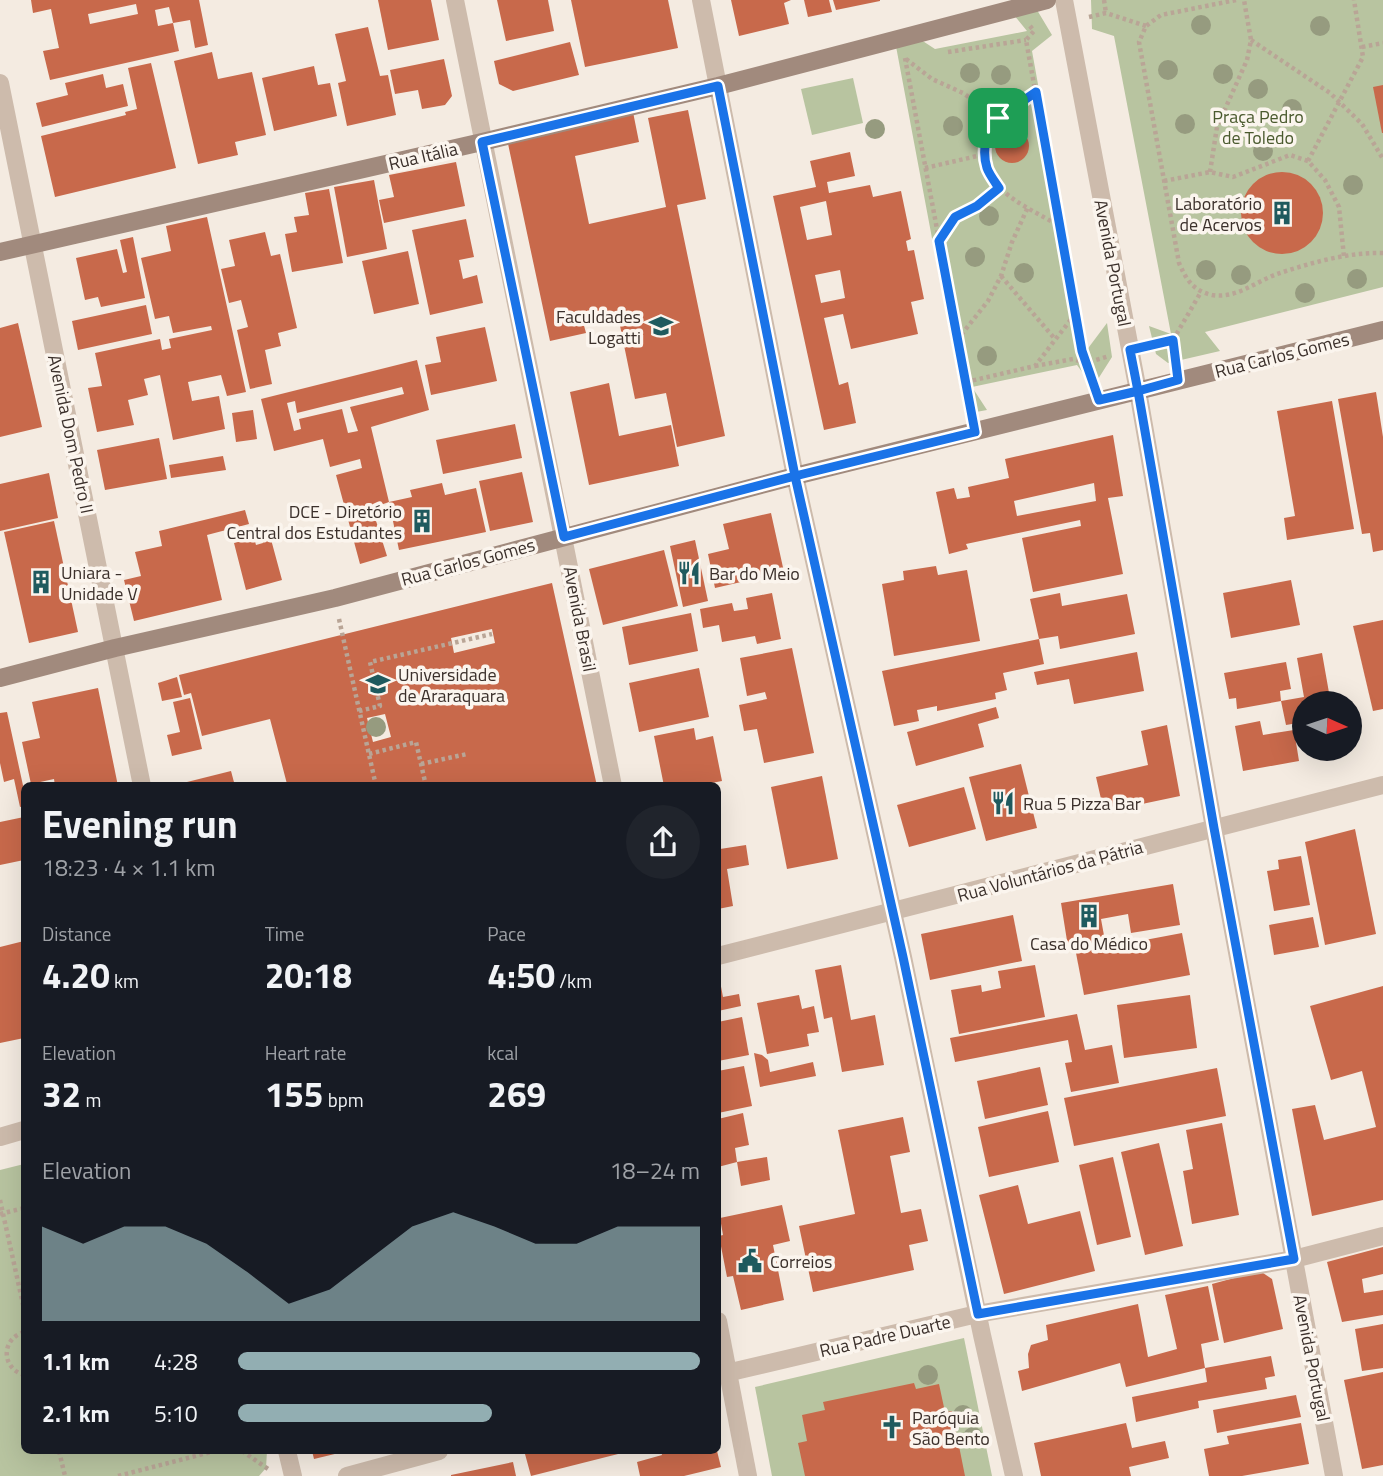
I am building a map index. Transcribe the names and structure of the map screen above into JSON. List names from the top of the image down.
{
  "streets": {
    "street": [
      "Rua Itália",
      "Avenida Portugal",
      "Rua Carlos Gomes",
      "Avenida Dom Pedro II",
      "Avenida Brasil",
      "Rua Voluntários da Pátria",
      "Rua Padre Duarte"
    ]
  },
  "crossings": [
    ["Rua Itália", "Avenida Dom Pedro II"],
    ["Rua Itália", "Avenida Brasil"],
    ["Avenida Portugal", "Rua Carlos Gomes"],
    ["Avenida Portugal", "Rua Voluntários da Pátria"],
    ["Avenida Portugal", "Rua Padre Duarte"],
    ["Rua Carlos Gomes", "Avenida Dom Pedro II"],
    ["Rua Carlos Gomes", "Avenida Brasil"]
  ],
  "parks": ["Praça Pedro de Toledo"],
  "places": {
    "building": [
      "Laboratório de Acervos",
      "DCE - Diretório Central dos Estudantes",
      "Uniara - Unidade V",
      "Casa do Médico"
    ],
    "school or university": ["Faculdades Logatti", "Universidade de Araraquara"],
    "restaurant": ["Bar do Meio", "Rua 5 Pizza Bar"],
    "public building": ["Correios"],
    "church": ["Paróquia São Bento"]
  },
  "north": "right",
  "page": {
    "heading": ["Evening run", "18:23 · 4 × 1.1 km"],
    "stats": [
      ["Distance", "4.20 km"],
      ["Time", "20:18"],
      ["Pace", "4:50 /km"],
      ["Elevation", "32 m"],
      ["Heart rate", "155 bpm"],
      ["kcal", "269"]
    ],
    "chart": ["Elevation", "18–24 m"],
    "list": [
      {
        "name": "1.1 km",
        "note": "4:28"
      },
      {
        "name": "2.1 km",
        "note": "5:10"
      }
    ]
  }
}
